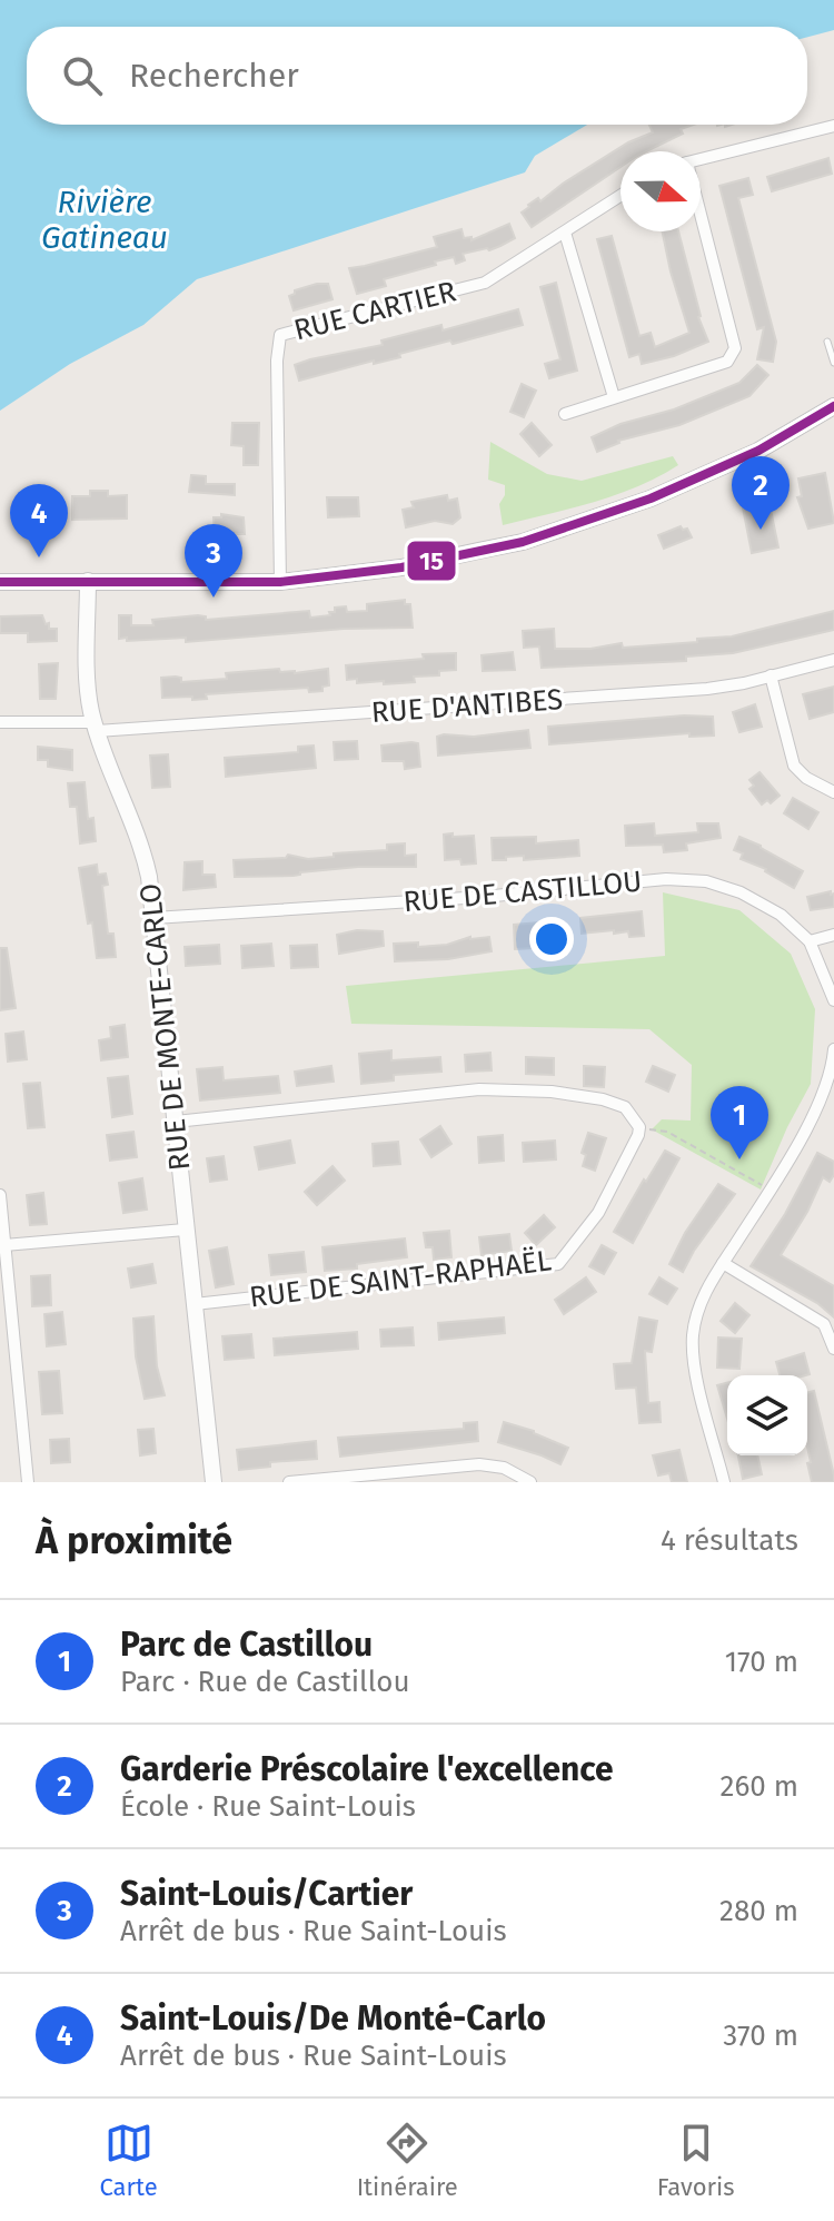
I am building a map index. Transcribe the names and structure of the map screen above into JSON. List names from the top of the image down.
{
  "streets": {
    "street": [
      "RUE CARTIER",
      "RUE D'ANTIBES",
      "RUE DE CASTILLOU",
      "RUE DE MONTE-CARLO",
      "RUE DE SAINT-RAPHAËL"
    ]
  },
  "crossings": [
    ["RUE D'ANTIBES", "RUE DE MONTE-CARLO"],
    ["RUE DE CASTILLOU", "RUE DE MONTE-CARLO"],
    ["RUE DE MONTE-CARLO", "RUE DE SAINT-RAPHAËL"]
  ],
  "water": ["Rivière Gatineau"],
  "lines": ["transit line 15"],
  "north": "right",
  "page": {
    "search": "Rechercher",
    "pins": [
      "2",
      "4",
      "3",
      "1"
    ],
    "heading": ["À proximité", "4 résultats"],
    "list": [
      {
        "mark": "1",
        "name": "Parc de Castillou",
        "note": "Parc · Rue de Castillou",
        "value": "170 m"
      },
      {
        "mark": "2",
        "name": "Garderie Préscolaire l'excellence",
        "note": "École · Rue Saint-Louis",
        "value": "260 m"
      },
      {
        "mark": "3",
        "name": "Saint-Louis/Cartier",
        "note": "Arrêt de bus · Rue Saint-Louis",
        "value": "280 m"
      },
      {
        "mark": "4",
        "name": "Saint-Louis/De Monté-Carlo",
        "note": "Arrêt de bus · Rue Saint-Louis",
        "value": "370 m"
      }
    ],
    "nav": ["Carte", "Itinéraire", "Favoris"]
  }
}
